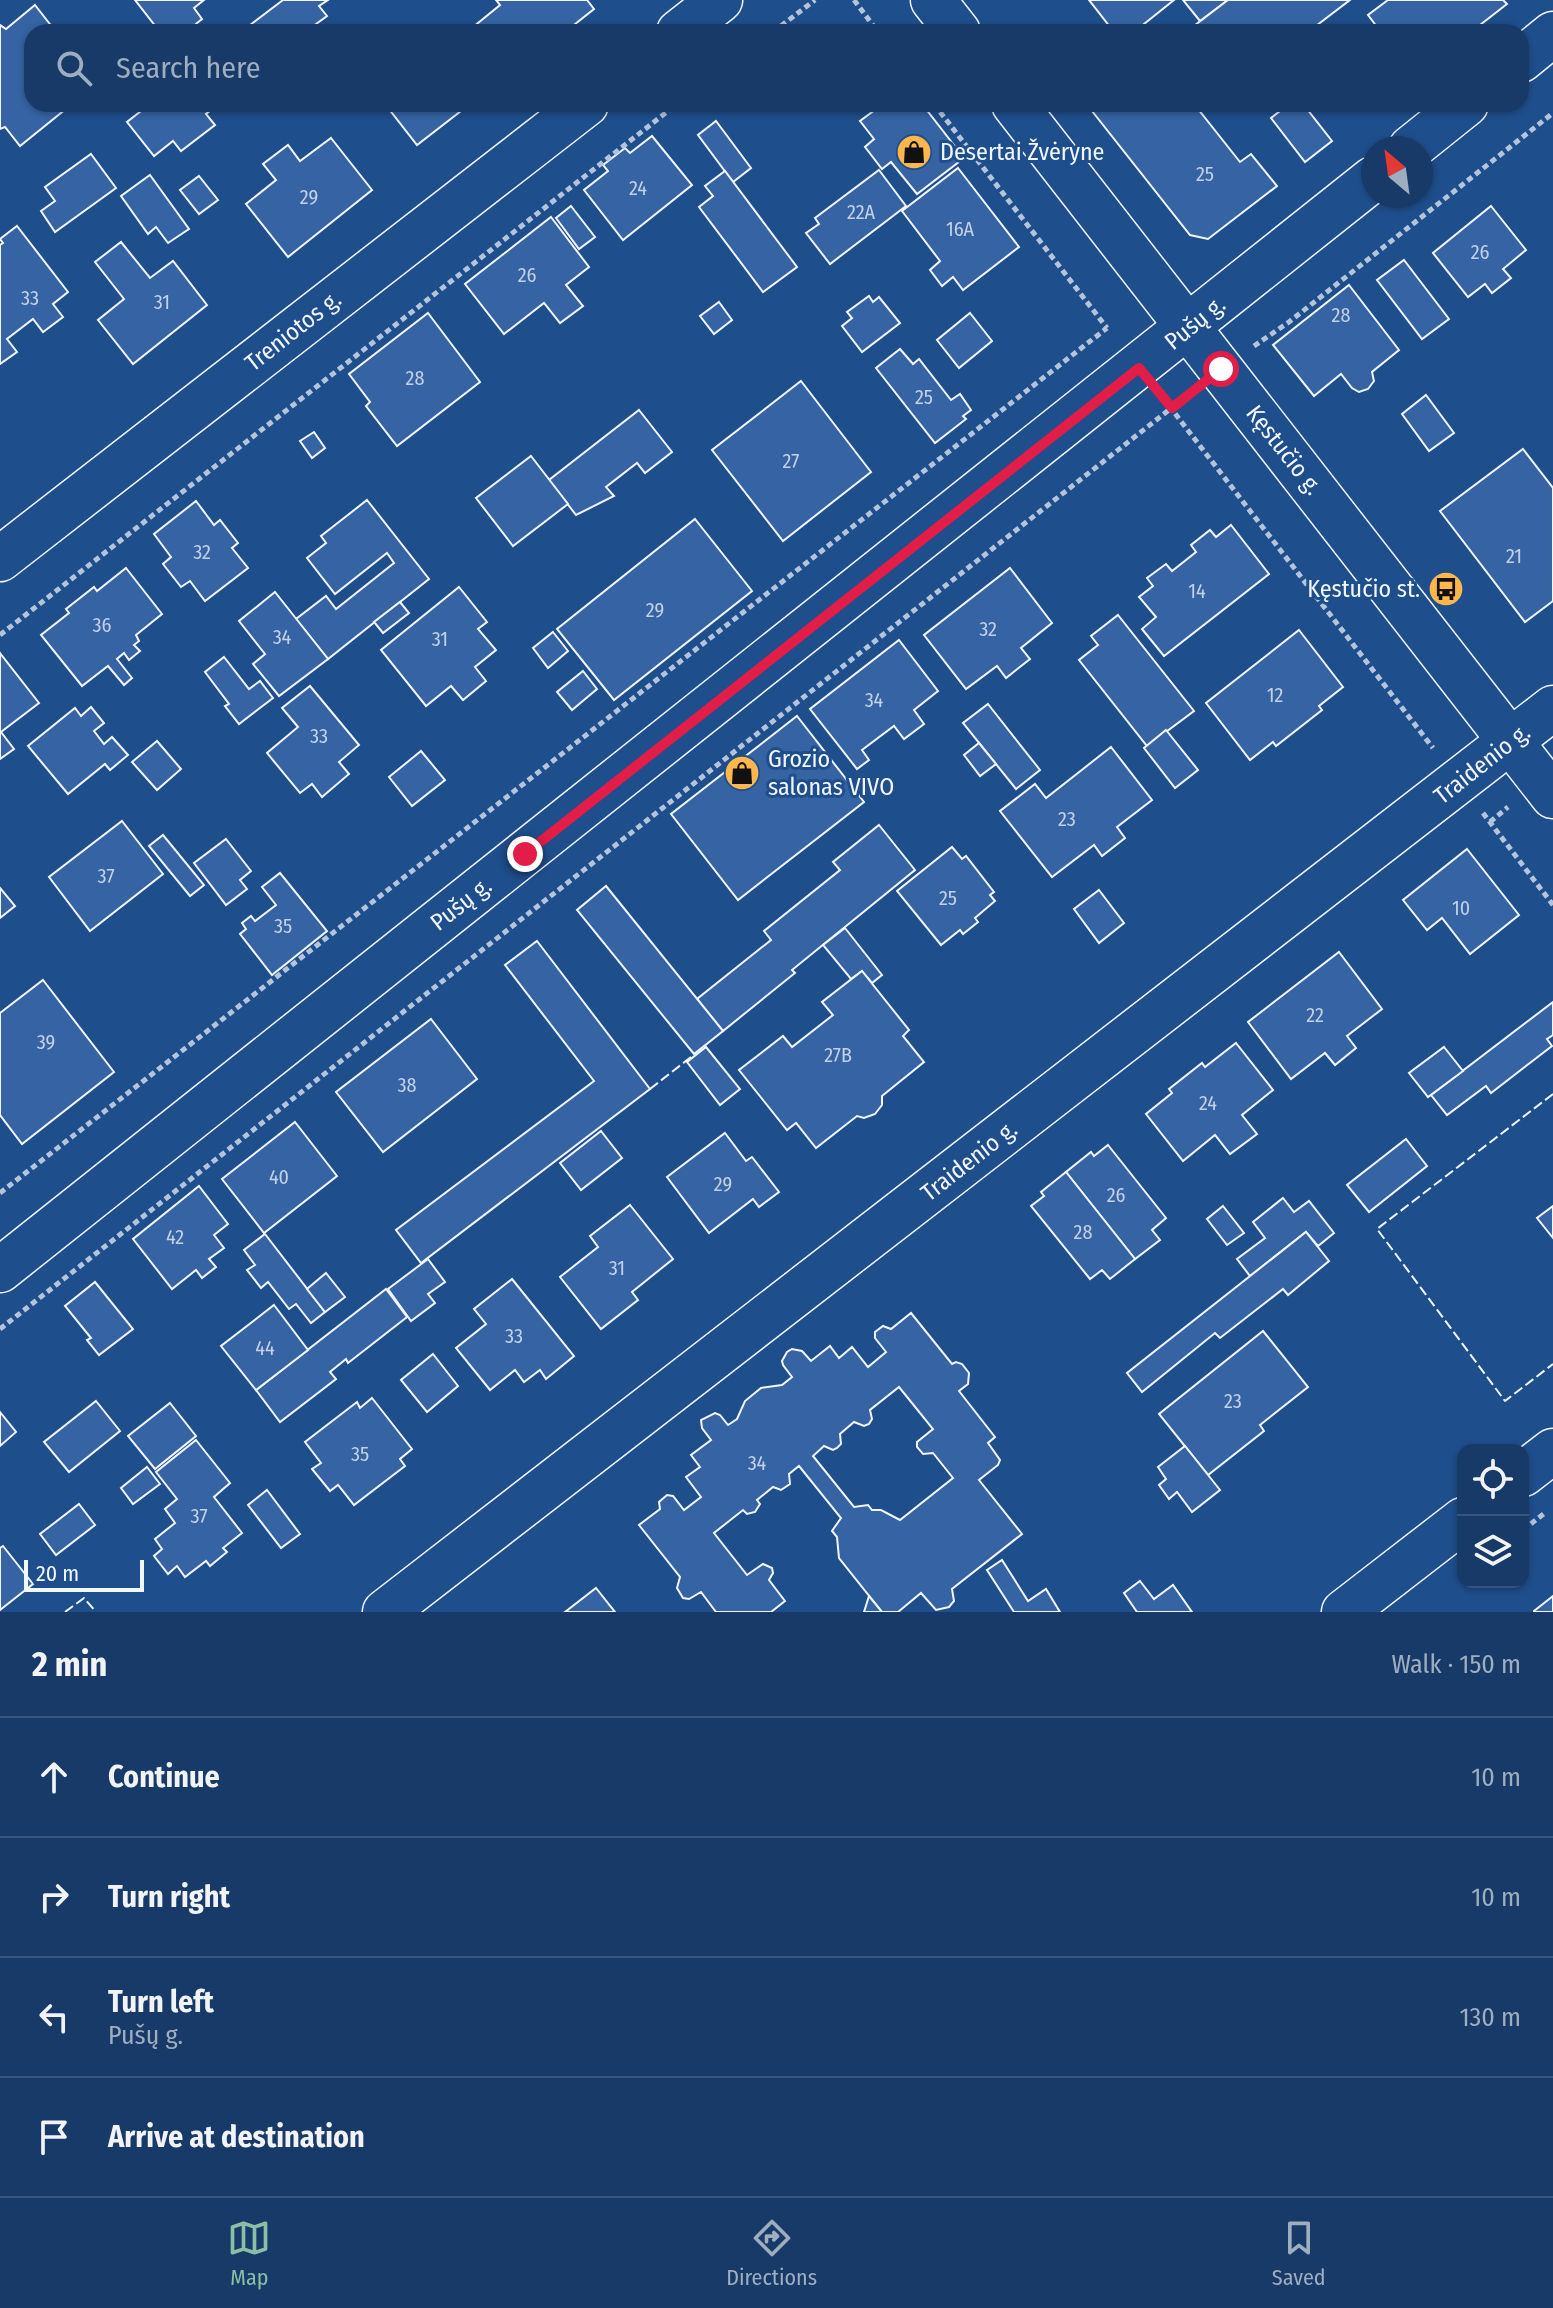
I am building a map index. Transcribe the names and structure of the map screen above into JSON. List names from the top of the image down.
{
  "streets": {
    "street": [
      "Pušų g.",
      "Treniotos g.",
      "Kęstučio g.",
      "Traidenio g."
    ]
  },
  "crossings": [
    ["Pušų g.", "Kęstučio g."],
    ["Kęstučio g.", "Traidenio g."]
  ],
  "places": {
    "shop": ["Desertai Žvėryne", "Grozio salonas VIVO"],
    "bus stop": ["Kęstučio st."]
  },
  "house_numbers": [
    "25",
    "24",
    "29",
    "22A",
    "16A",
    "26",
    "26",
    "33",
    "31",
    "28",
    "28",
    "25",
    "27",
    "32",
    "21",
    "14",
    "29",
    "36",
    "32",
    "34",
    "31",
    "12",
    "34",
    "33",
    "23",
    "37",
    "25",
    "10",
    "35",
    "22",
    "39",
    "27B",
    "38",
    "24",
    "40",
    "29",
    "26",
    "28",
    "42",
    "31",
    "33",
    "44",
    "23",
    "35",
    "34",
    "37"
  ],
  "scale_bar": "20 m",
  "north": "top left",
  "page": {
    "search": "Search here",
    "scale": "20 m",
    "heading": ["2 min", "Walk · 150 m"],
    "list": [
      ["Continue", "10 m"],
      ["Turn right", "10 m"],
      ["Turn left", "Pušų g.", "130 m"],
      "Arrive at destination"
    ],
    "nav": ["Map", "Directions", "Saved"]
  }
}
